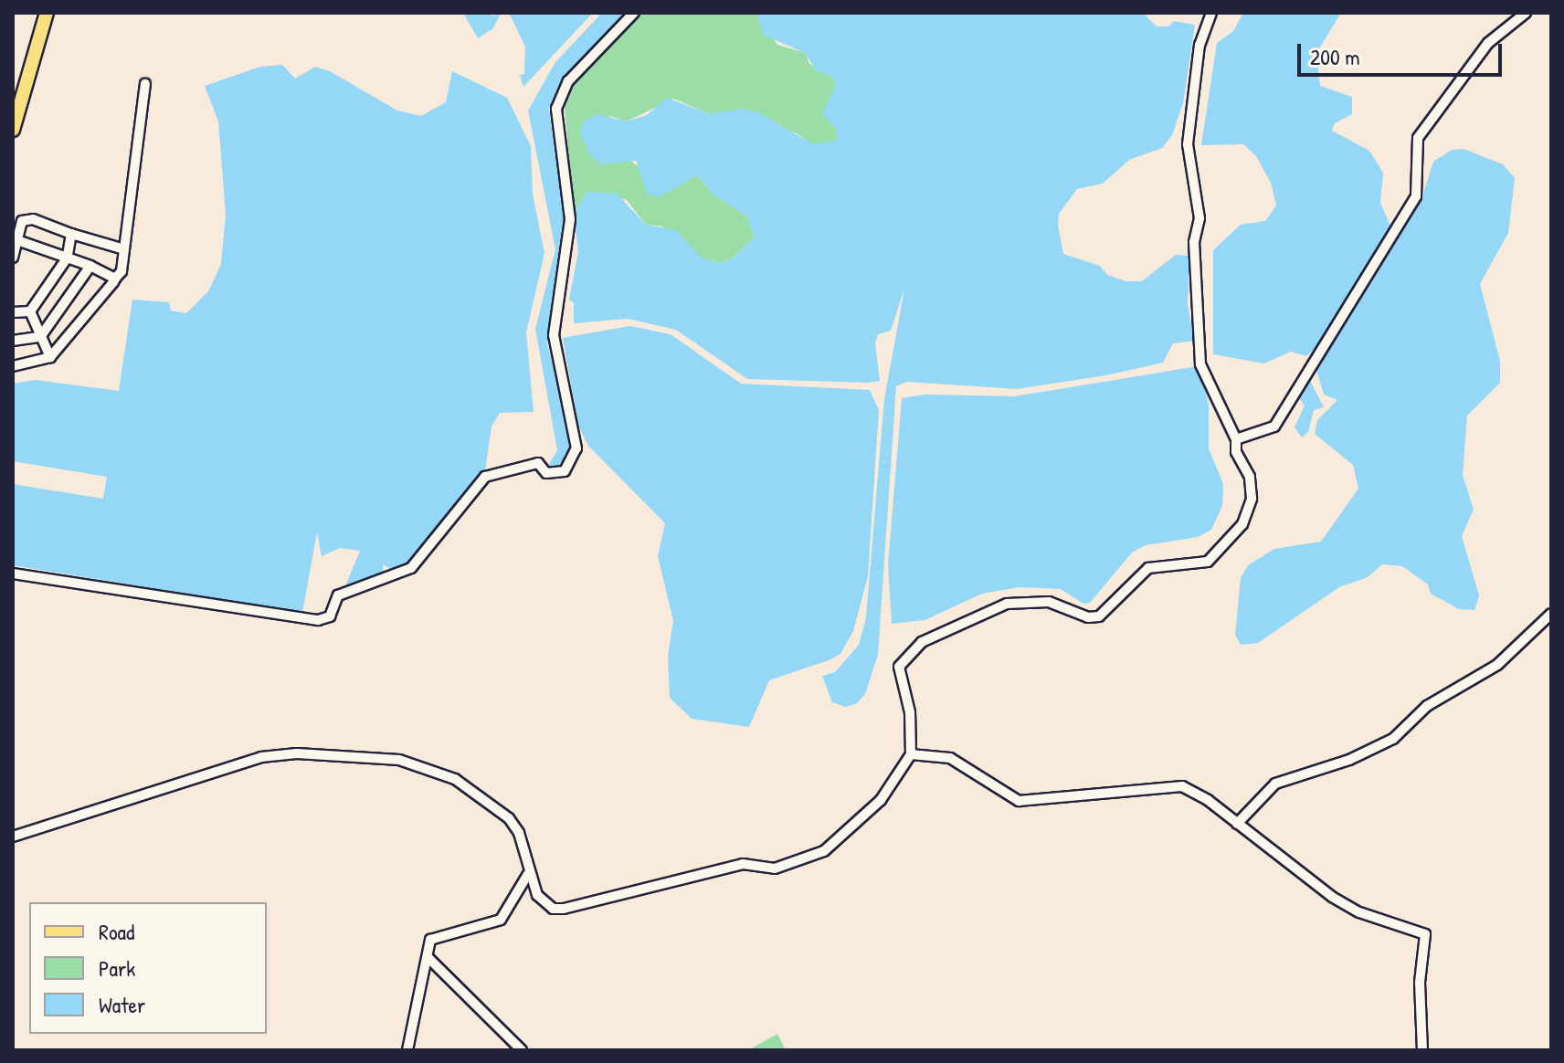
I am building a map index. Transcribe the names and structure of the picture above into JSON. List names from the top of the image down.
{
  "legend": ["Road", "Park", "Water"],
  "scale_bar": "200 m"
}
